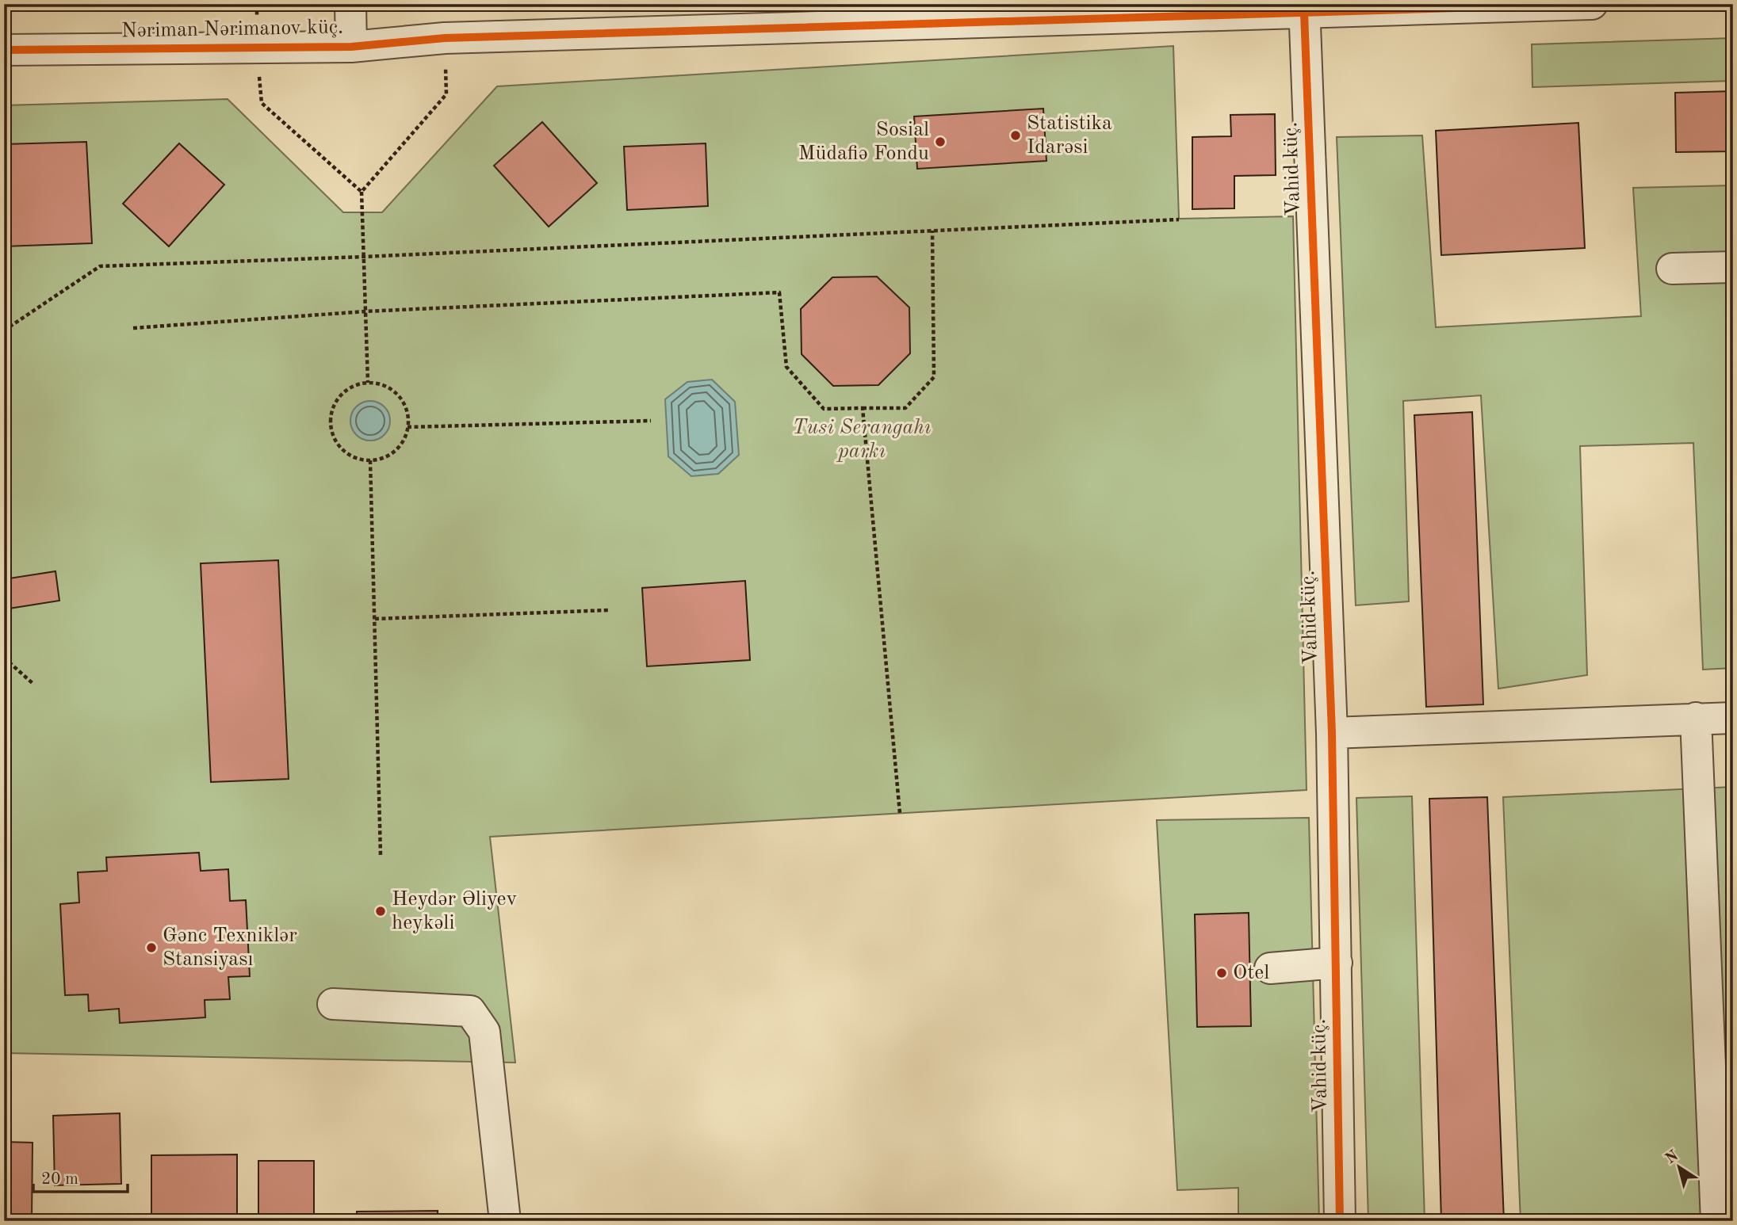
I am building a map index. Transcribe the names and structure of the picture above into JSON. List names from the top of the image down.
{
  "streets": {
    "street": ["Nəriman Nərimanov küç.", "Vahid küç."]
  },
  "crossings": [
    ["Nəriman Nərimanov küç.", "Vahid küç."]
  ],
  "parks": ["Tusi Serangahı parkı"],
  "places": [
    "Statistika Idarəsi",
    "Sosial Müdafiə Fondu",
    "Heydər Əliyev heykəli",
    "Gənc Texniklər Stansiyası",
    "Otel"
  ],
  "scale_bar": "20 m",
  "north": "top left"
}
